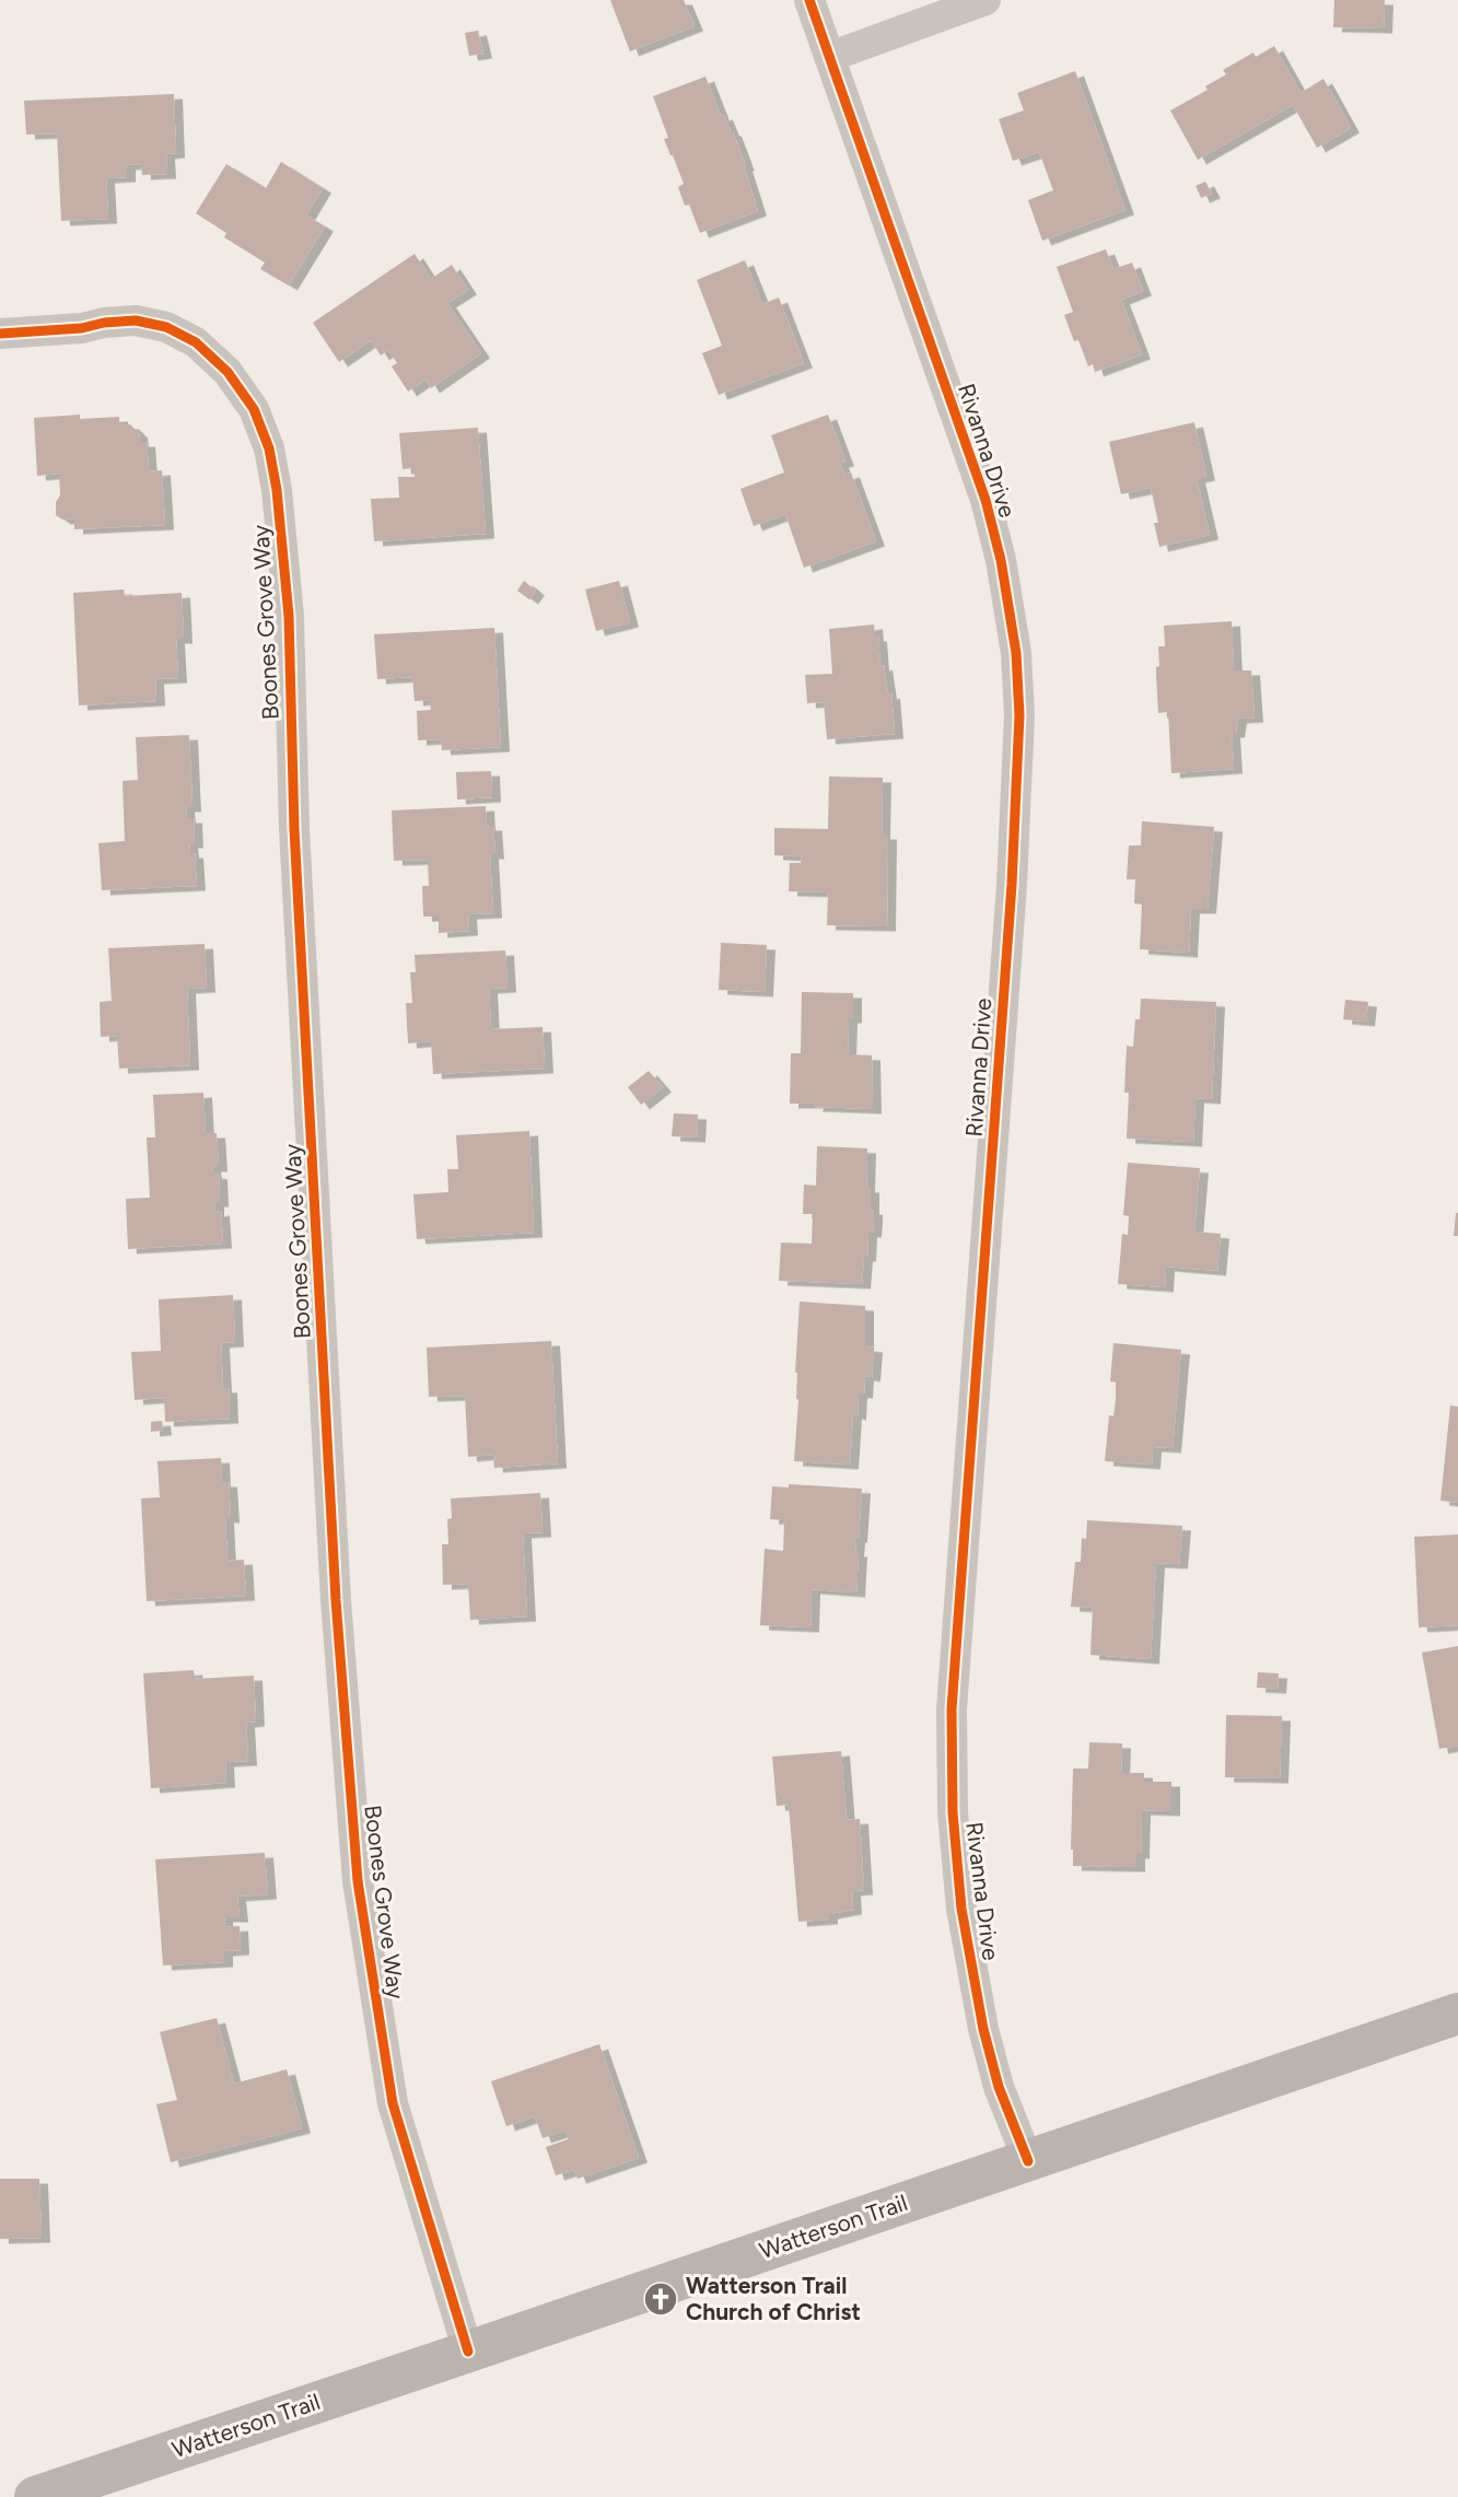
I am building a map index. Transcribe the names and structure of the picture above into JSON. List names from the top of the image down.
{
  "streets": {
    "main road": ["Watterson Trail"],
    "street": ["Rivanna Drive", "Boones Grove Way"]
  },
  "crossings": [
    ["Rivanna Drive", "Watterson Trail"],
    ["Boones Grove Way", "Watterson Trail"]
  ],
  "places": {
    "church": ["Watterson Trail Church of Christ"]
  }
}
